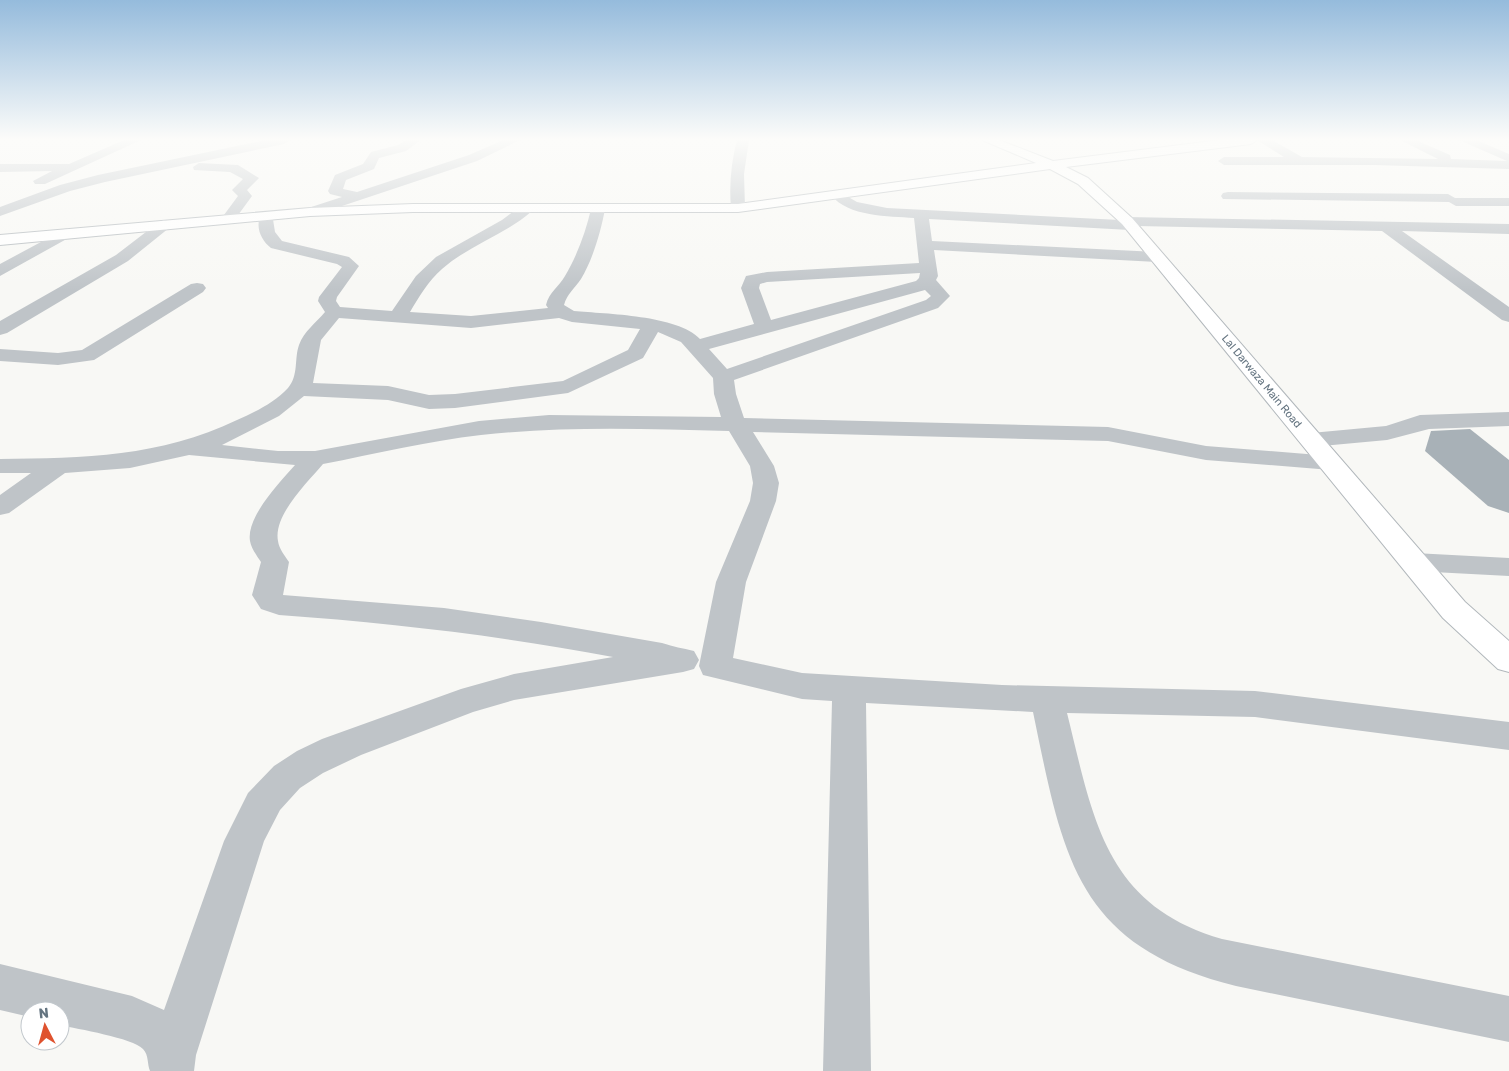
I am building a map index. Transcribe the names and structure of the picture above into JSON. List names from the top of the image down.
{
  "streets": {
    "street": ["Lal Darwaza Main Road"]
  },
  "north": "top"
}
